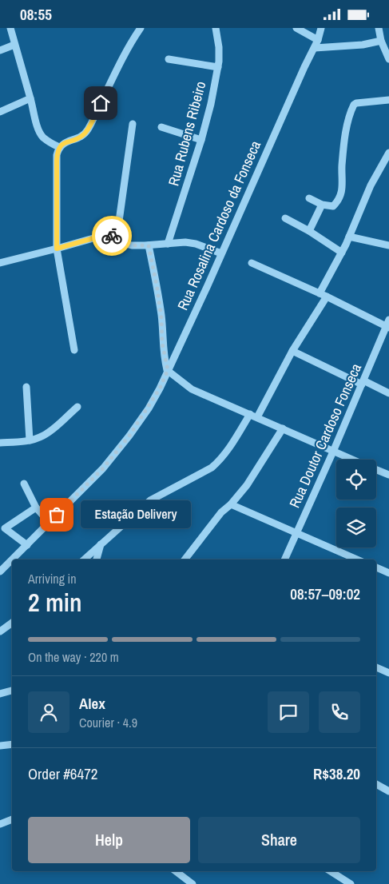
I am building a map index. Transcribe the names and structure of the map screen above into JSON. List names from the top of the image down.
{
  "streets": {
    "street": ["Rua Rubens Ribeiro", "Rua Rosalina Cardoso da Fonseca", "Rua Doutor Cardoso Fonseca"]
  },
  "places": ["Estação Delivery"],
  "page": {
    "status": "08:55",
    "bubble": "Estação Delivery",
    "heading": ["2 min", "Arriving in", "08:57–09:02"],
    "panel": [
      "Alex",
      "Courier · 4.9",
      "Order #6472",
      "R$38.20"
    ],
    "bar": "On the way · 220 m",
    "buttons": ["Help", "Share"]
  }
}
